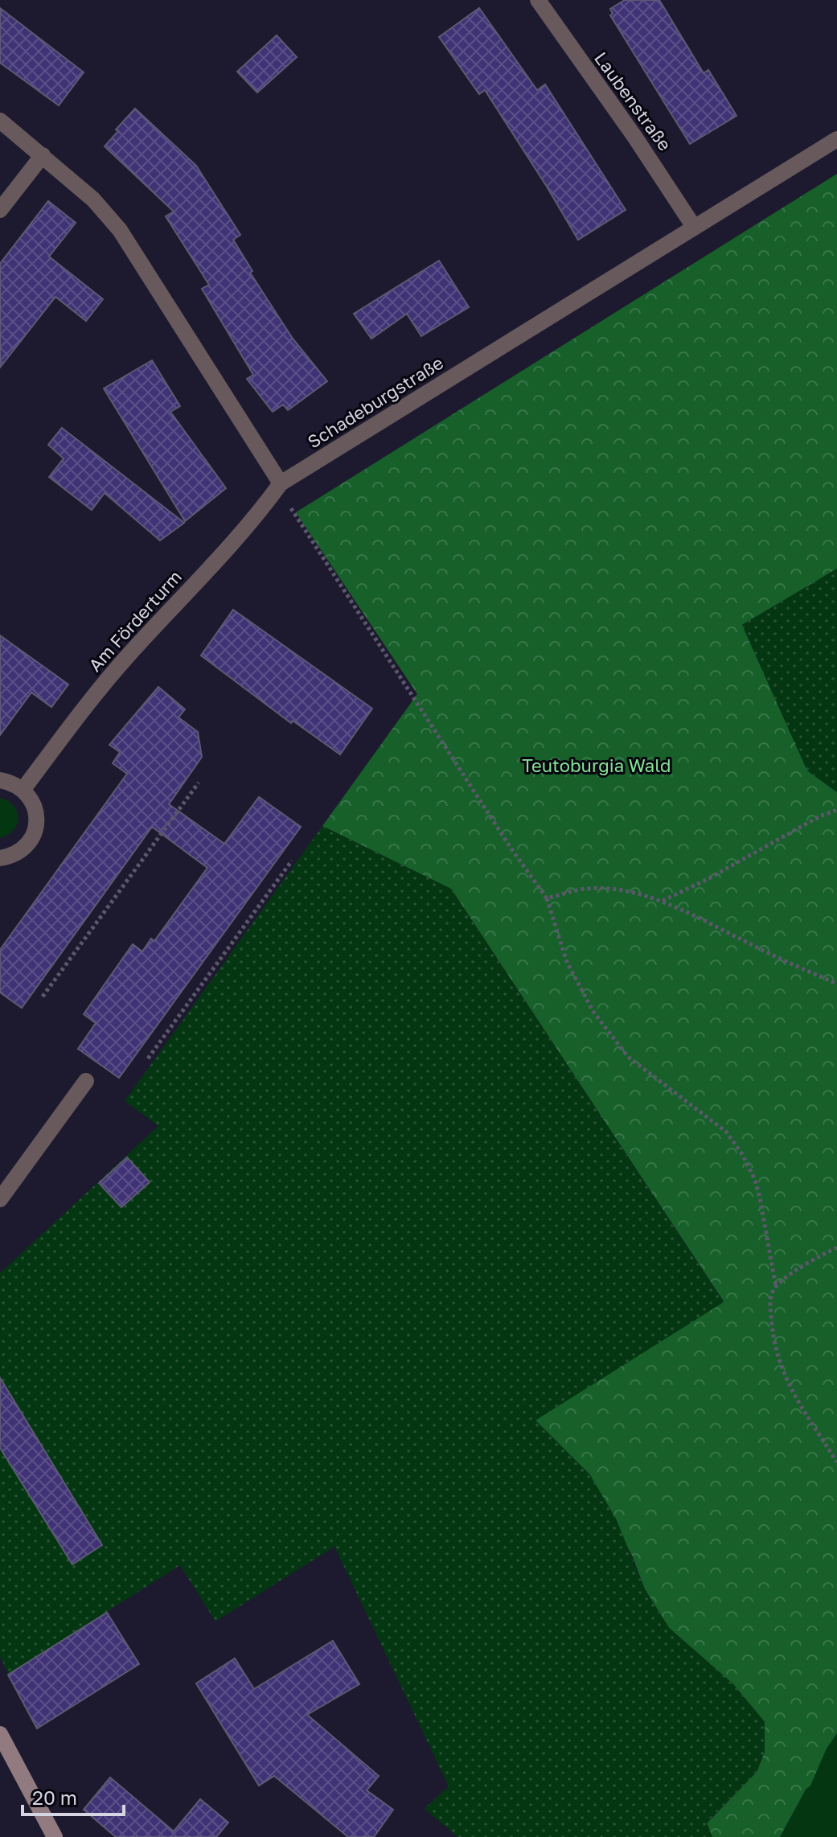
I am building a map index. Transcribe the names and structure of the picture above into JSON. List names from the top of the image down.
{
  "streets": {
    "street": ["Laubenstraße", "Schadeburgstraße", "Am Förderturm"]
  },
  "crossings": [
    ["Laubenstraße", "Schadeburgstraße"],
    ["Schadeburgstraße", "Am Förderturm"]
  ],
  "parks": ["Teutoburgia Wald"],
  "scale_bar": "20 m"
}
